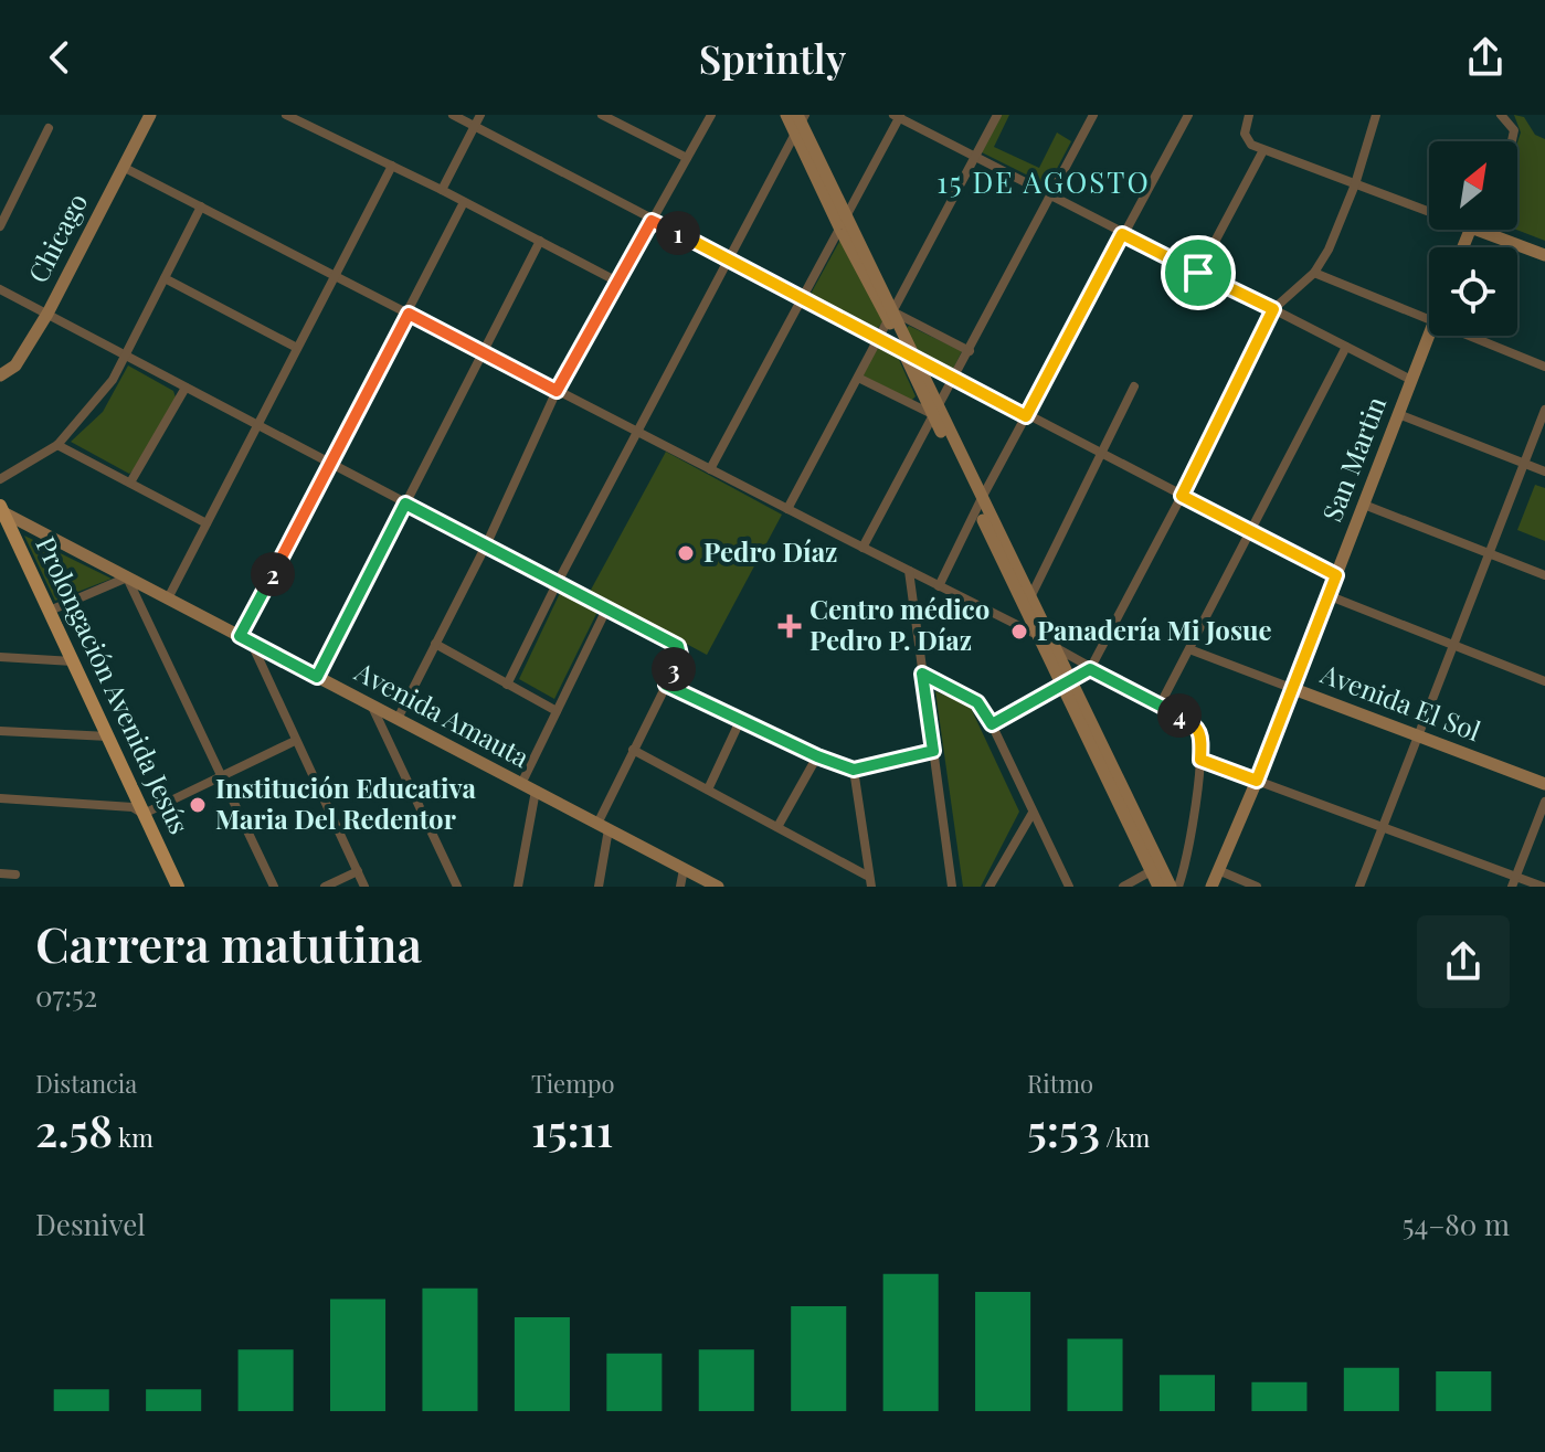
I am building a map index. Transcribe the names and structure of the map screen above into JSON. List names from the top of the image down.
{
  "streets": {
    "main road": ["Prolongación Avenida Jesús"],
    "street": [
      "Chicago",
      "San Martin",
      "Avenida El Sol",
      "Avenida Amauta"
    ]
  },
  "crossings": [
    ["San Martin", "Avenida El Sol"],
    ["Prolongación Avenida Jesús", "Avenida Amauta"]
  ],
  "districts": ["15 DE AGOSTO"],
  "places": {
    "other": ["Pedro Díaz", "Panadería Mi Josue", "Institución Educativa Maria Del Redentor"],
    "health": ["Centro médico Pedro P. Díaz"]
  },
  "north": "top right",
  "page": {
    "header": "Sprintly",
    "pins": [
      "1",
      "2",
      "3",
      "4"
    ],
    "heading": ["Carrera matutina", "07:52"],
    "stats": [
      ["Distancia", "2.58 km"],
      ["Tiempo", "15:11"],
      ["Ritmo", "5:53 /km"]
    ],
    "chart": ["Desnivel", "54–80 m"]
  }
}
